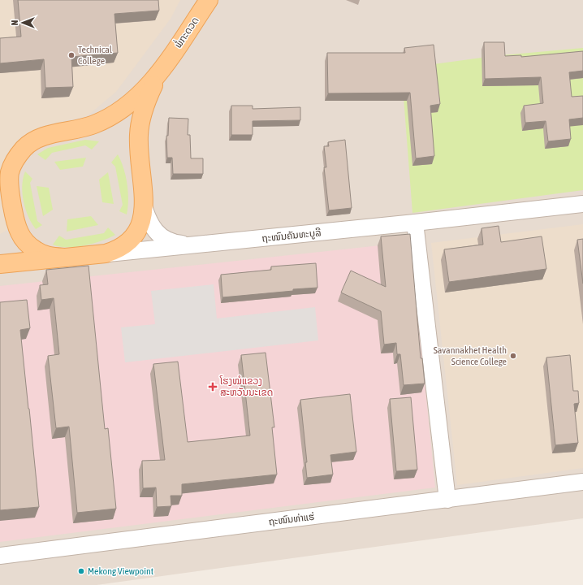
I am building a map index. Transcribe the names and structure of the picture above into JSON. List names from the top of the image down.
{
  "streets": {
    "main road": ["ພໍ່ກະດວດ", "ຖະໜົນຄັນທະບູລີ"],
    "street": ["ຖະໜົນທ່າແຮ່"]
  },
  "places": {
    "other": ["Technical College", "Savannakhet Health Science College", "Mekong Viewpoint"],
    "health": ["ໂຮງໝໍແຂວງ ສະຫວັນນະເຂດ"]
  },
  "north": "left"
}
